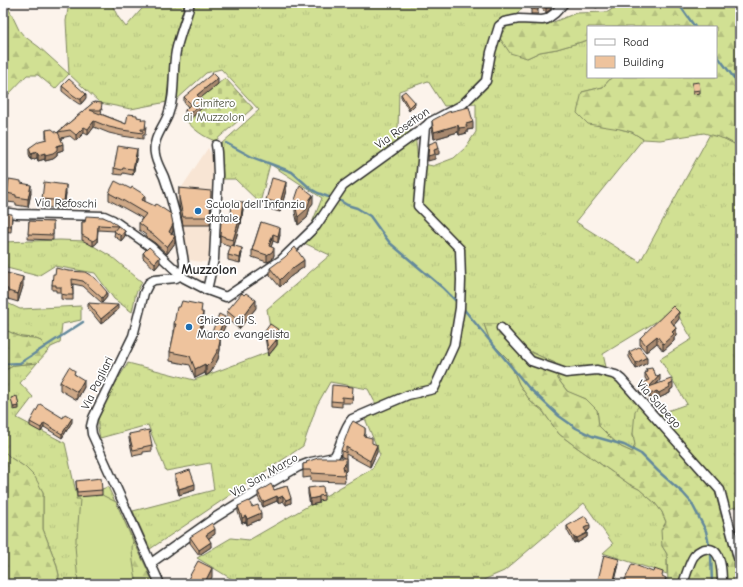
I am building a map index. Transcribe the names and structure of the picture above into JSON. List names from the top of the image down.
{
  "streets": {
    "street": [
      "Via Rosetton",
      "Via Refoschi",
      "Via Pagliari",
      "Via Salbego",
      "Via San Marco"
    ]
  },
  "crossings": [
    ["Via Rosetton", "Via Refoschi"],
    ["Via Rosetton", "Via San Marco"],
    ["Via Refoschi", "Via Pagliari"],
    ["Via Pagliari", "Via San Marco"]
  ],
  "districts": ["Muzzolon"],
  "parks": ["Cimitero di Muzzolon"],
  "places": ["Scuola dell'Infanzia statale", "Chiesa di S. Marco evangelista"],
  "legend": ["Road", "Building"]
}
